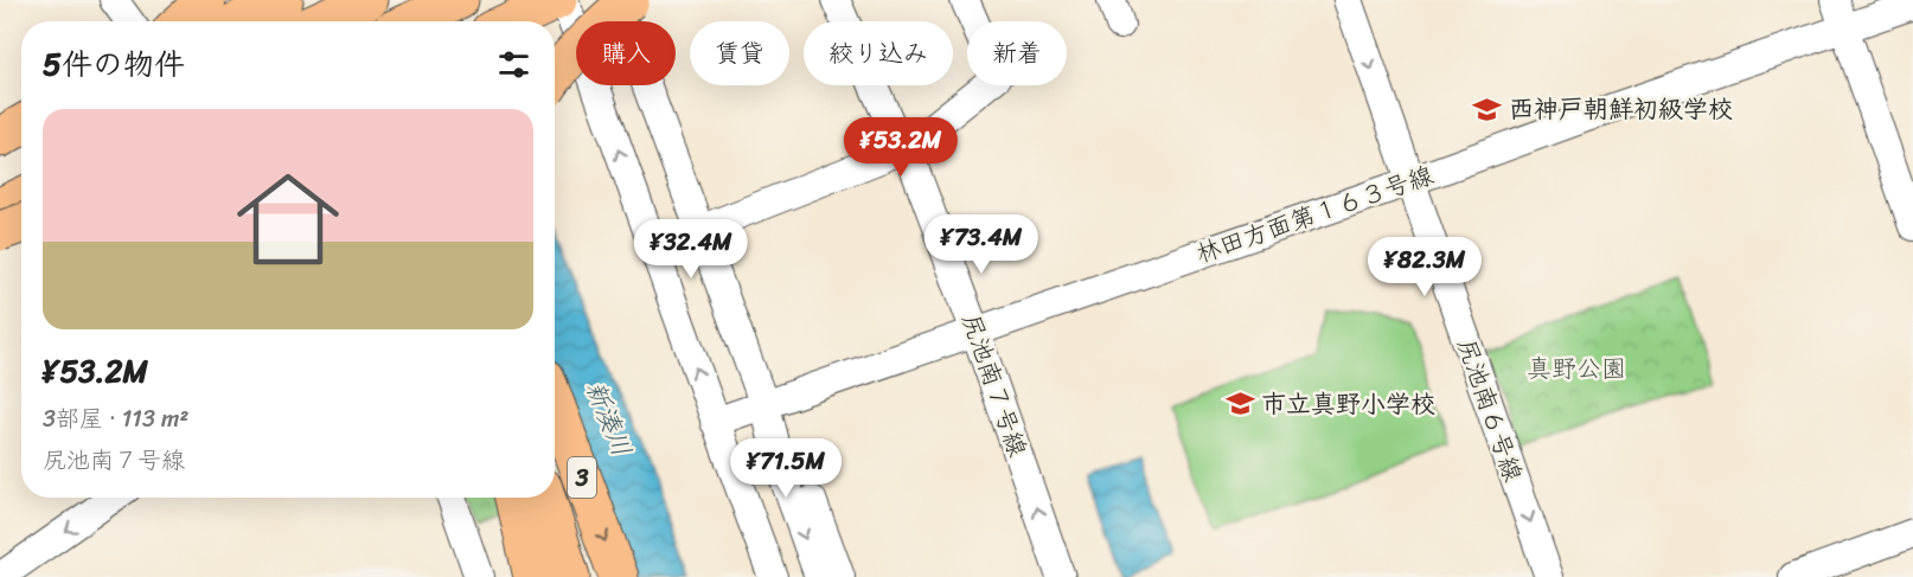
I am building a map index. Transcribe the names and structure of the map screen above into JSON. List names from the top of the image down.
{
  "streets": {
    "highway": ["3"],
    "street": ["林田方面第１６３号線", "尻池南７号線", "尻池南６号線"]
  },
  "crossings": [
    ["林田方面第１６３号線", "尻池南７号線"],
    ["林田方面第１６３号線", "尻池南６号線"]
  ],
  "one_way": ["尻池南６号線"],
  "water": ["新湊川"],
  "parks": ["真野公園"],
  "places": {
    "school or university": ["西神戸朝鮮初級学校", "市立真野小学校"]
  },
  "page": {
    "chip": [
      "購入",
      "賃貸",
      "絞り込み",
      "新着"
    ],
    "heading": "5件の物件",
    "list": [
      {
        "name": "¥53.2M",
        "note": "3部屋 · 113 m² · 尻池南７号線"
      }
    ],
    "price": [
      "¥53.2M",
      "¥73.4M",
      "¥32.4M",
      "¥82.3M",
      "¥71.5M"
    ]
  }
}
